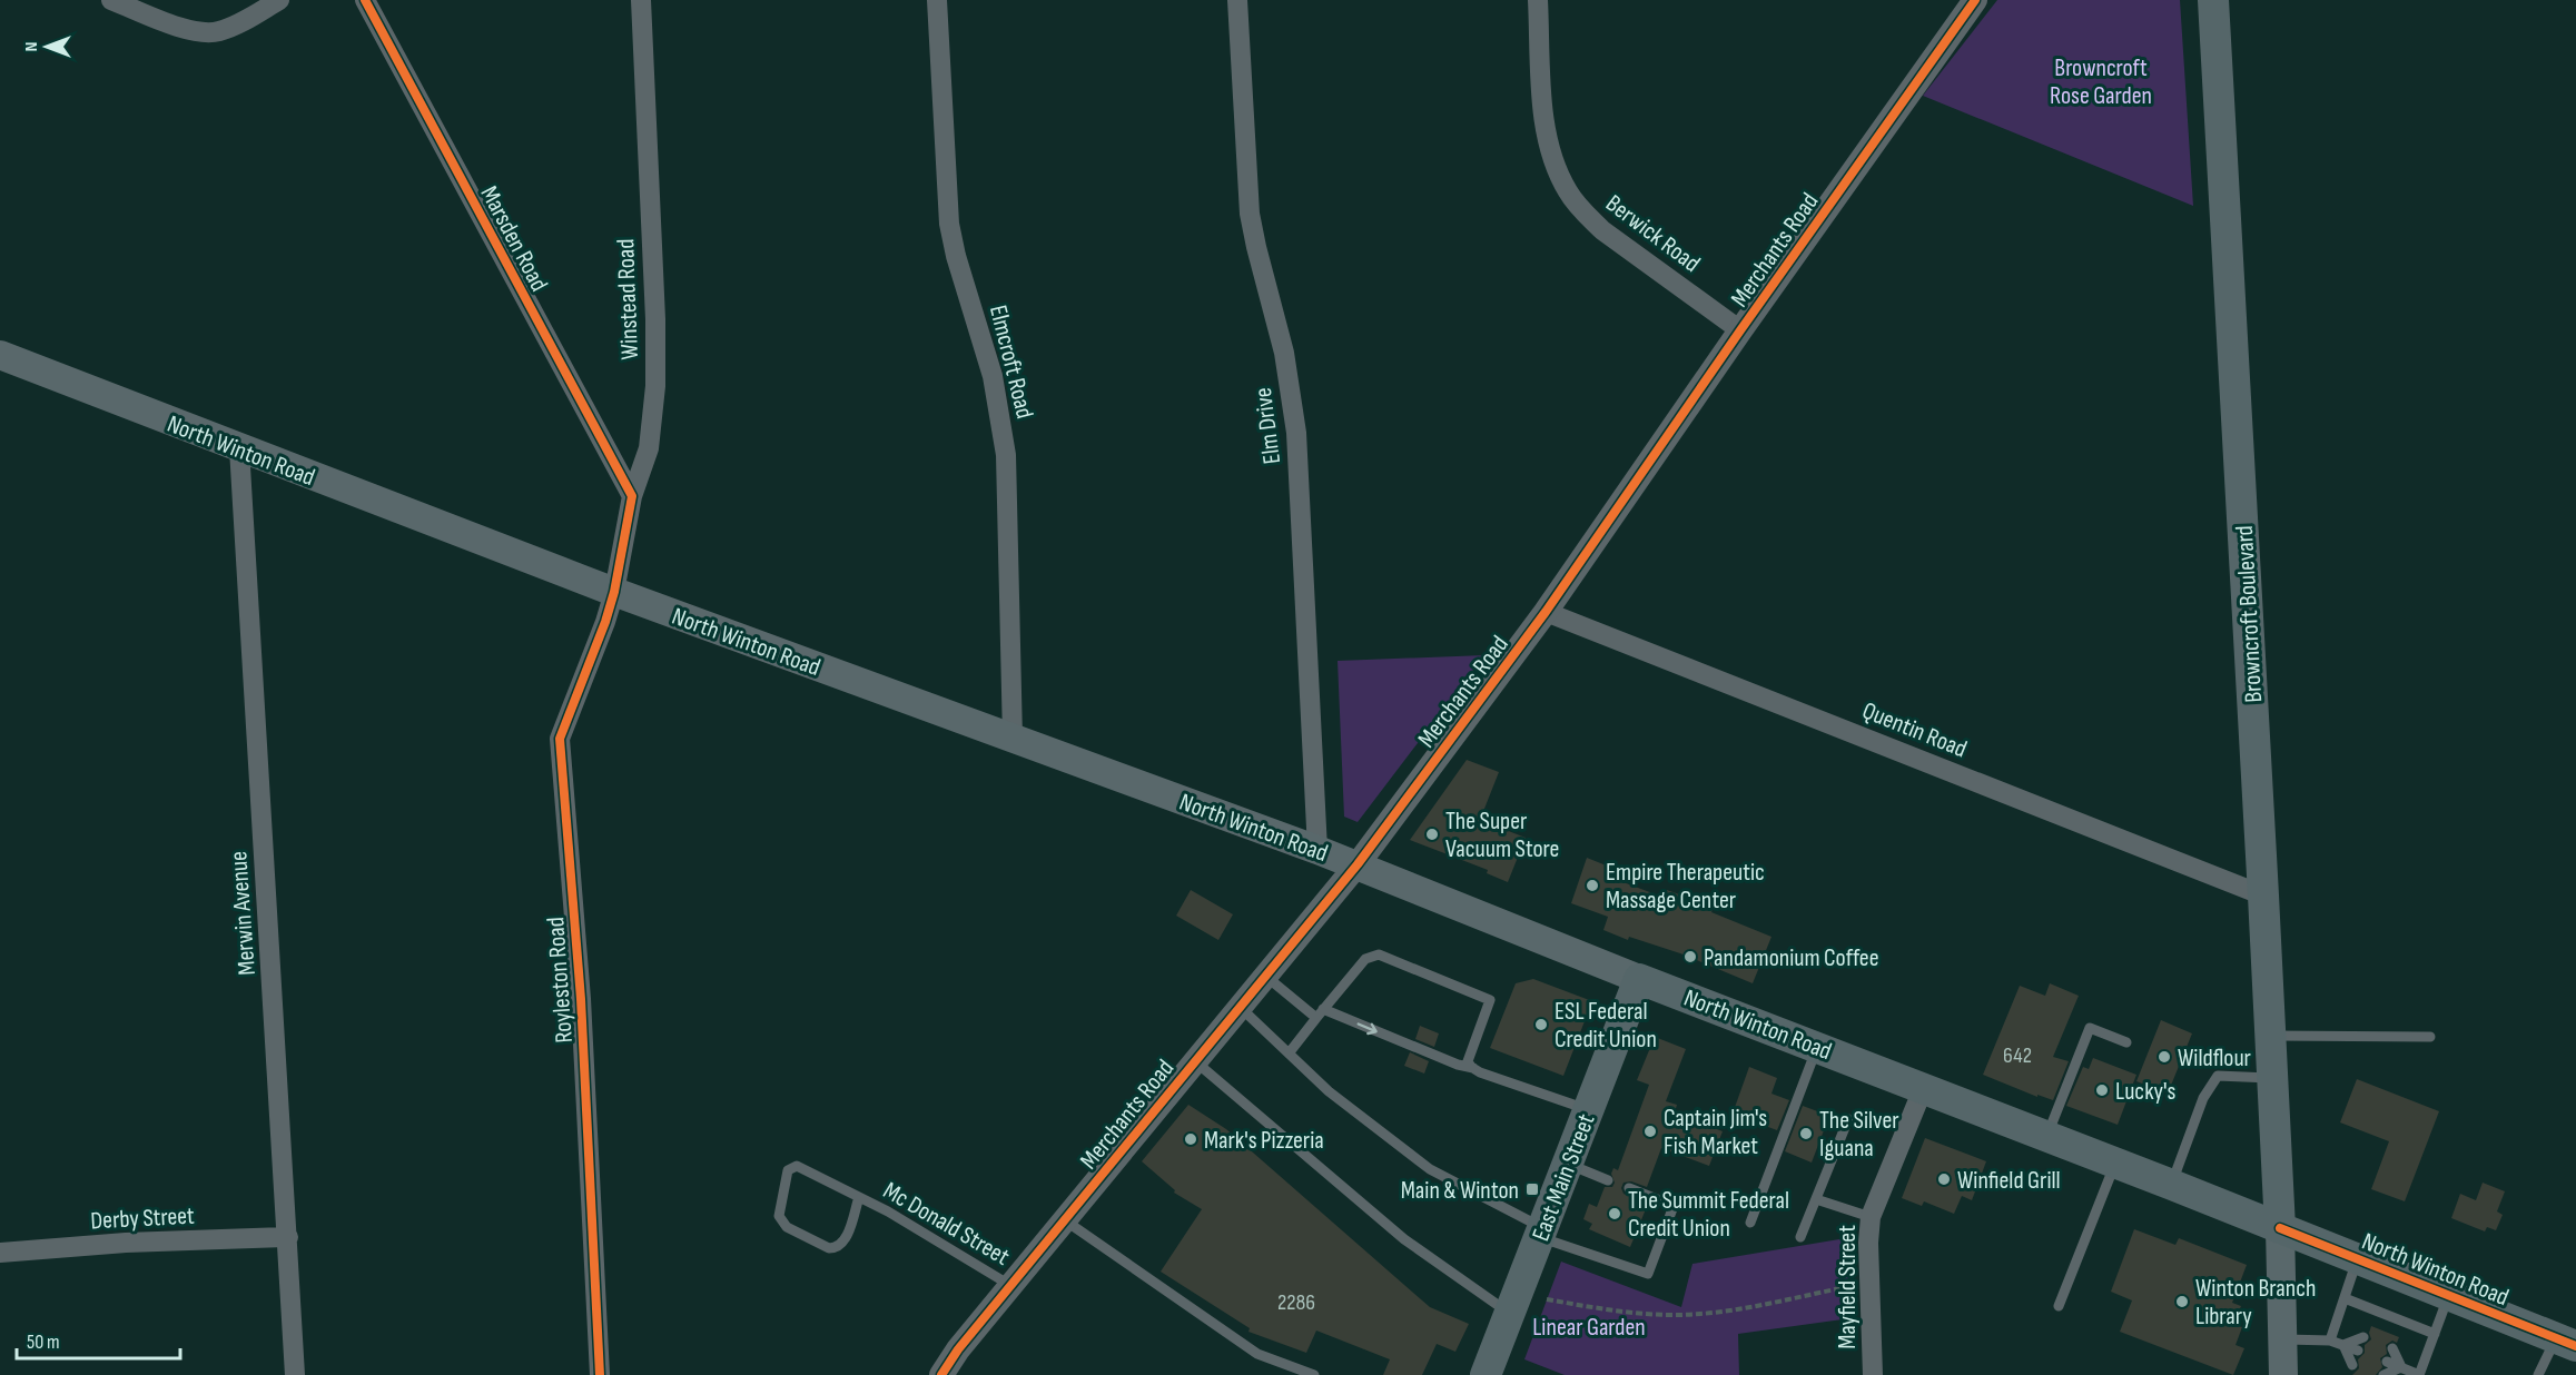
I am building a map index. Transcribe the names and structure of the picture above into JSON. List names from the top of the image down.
{
  "streets": {
    "main road": ["North Winton Road", "Browncroft Boulevard", "East Main Street"],
    "street": [
      "Berwick Road",
      "Marsden Road",
      "Merchants Road",
      "Winstead Road",
      "Elmcroft Road",
      "Elm Drive",
      "Quentin Road",
      "Merwin Avenue",
      "Royleston Road",
      "Derby Street",
      "Mayfield Street"
    ],
    "lane": ["Mc Donald Street"]
  },
  "crossings": [
    ["Berwick Road", "Merchants Road"],
    ["Marsden Road", "Winstead Road"],
    ["Merchants Road", "North Winton Road"],
    ["Merchants Road", "Quentin Road"],
    ["Merchants Road", "Mc Donald Street"],
    ["Winstead Road", "North Winton Road"],
    ["Winstead Road", "Royleston Road"],
    ["Elmcroft Road", "North Winton Road"],
    ["Elm Drive", "North Winton Road"],
    ["North Winton Road", "Browncroft Boulevard"],
    ["North Winton Road", "Merwin Avenue"],
    ["North Winton Road", "Royleston Road"],
    ["North Winton Road", "East Main Street"],
    ["North Winton Road", "Mayfield Street"],
    ["Browncroft Boulevard", "Quentin Road"],
    ["Merwin Avenue", "Derby Street"]
  ],
  "parks": ["Browncroft Rose Garden", "Linear Garden"],
  "places": {
    "other": [
      "The Super Vacuum Store",
      "Empire Therapeutic Massage Center",
      "Pandamonium Coffee",
      "ESL Federal Credit Union",
      "Wildflour",
      "Lucky's",
      "Captain Jim's Fish Market",
      "The Silver Iguana",
      "Mark's Pizzeria",
      "Winfield Grill",
      "The Summit Federal Credit Union",
      "Winton Branch Library"
    ],
    "transit": ["Main & Winton"]
  },
  "house_numbers": ["642", "2286"],
  "scale_bar": "50 m",
  "north": "left"
}
